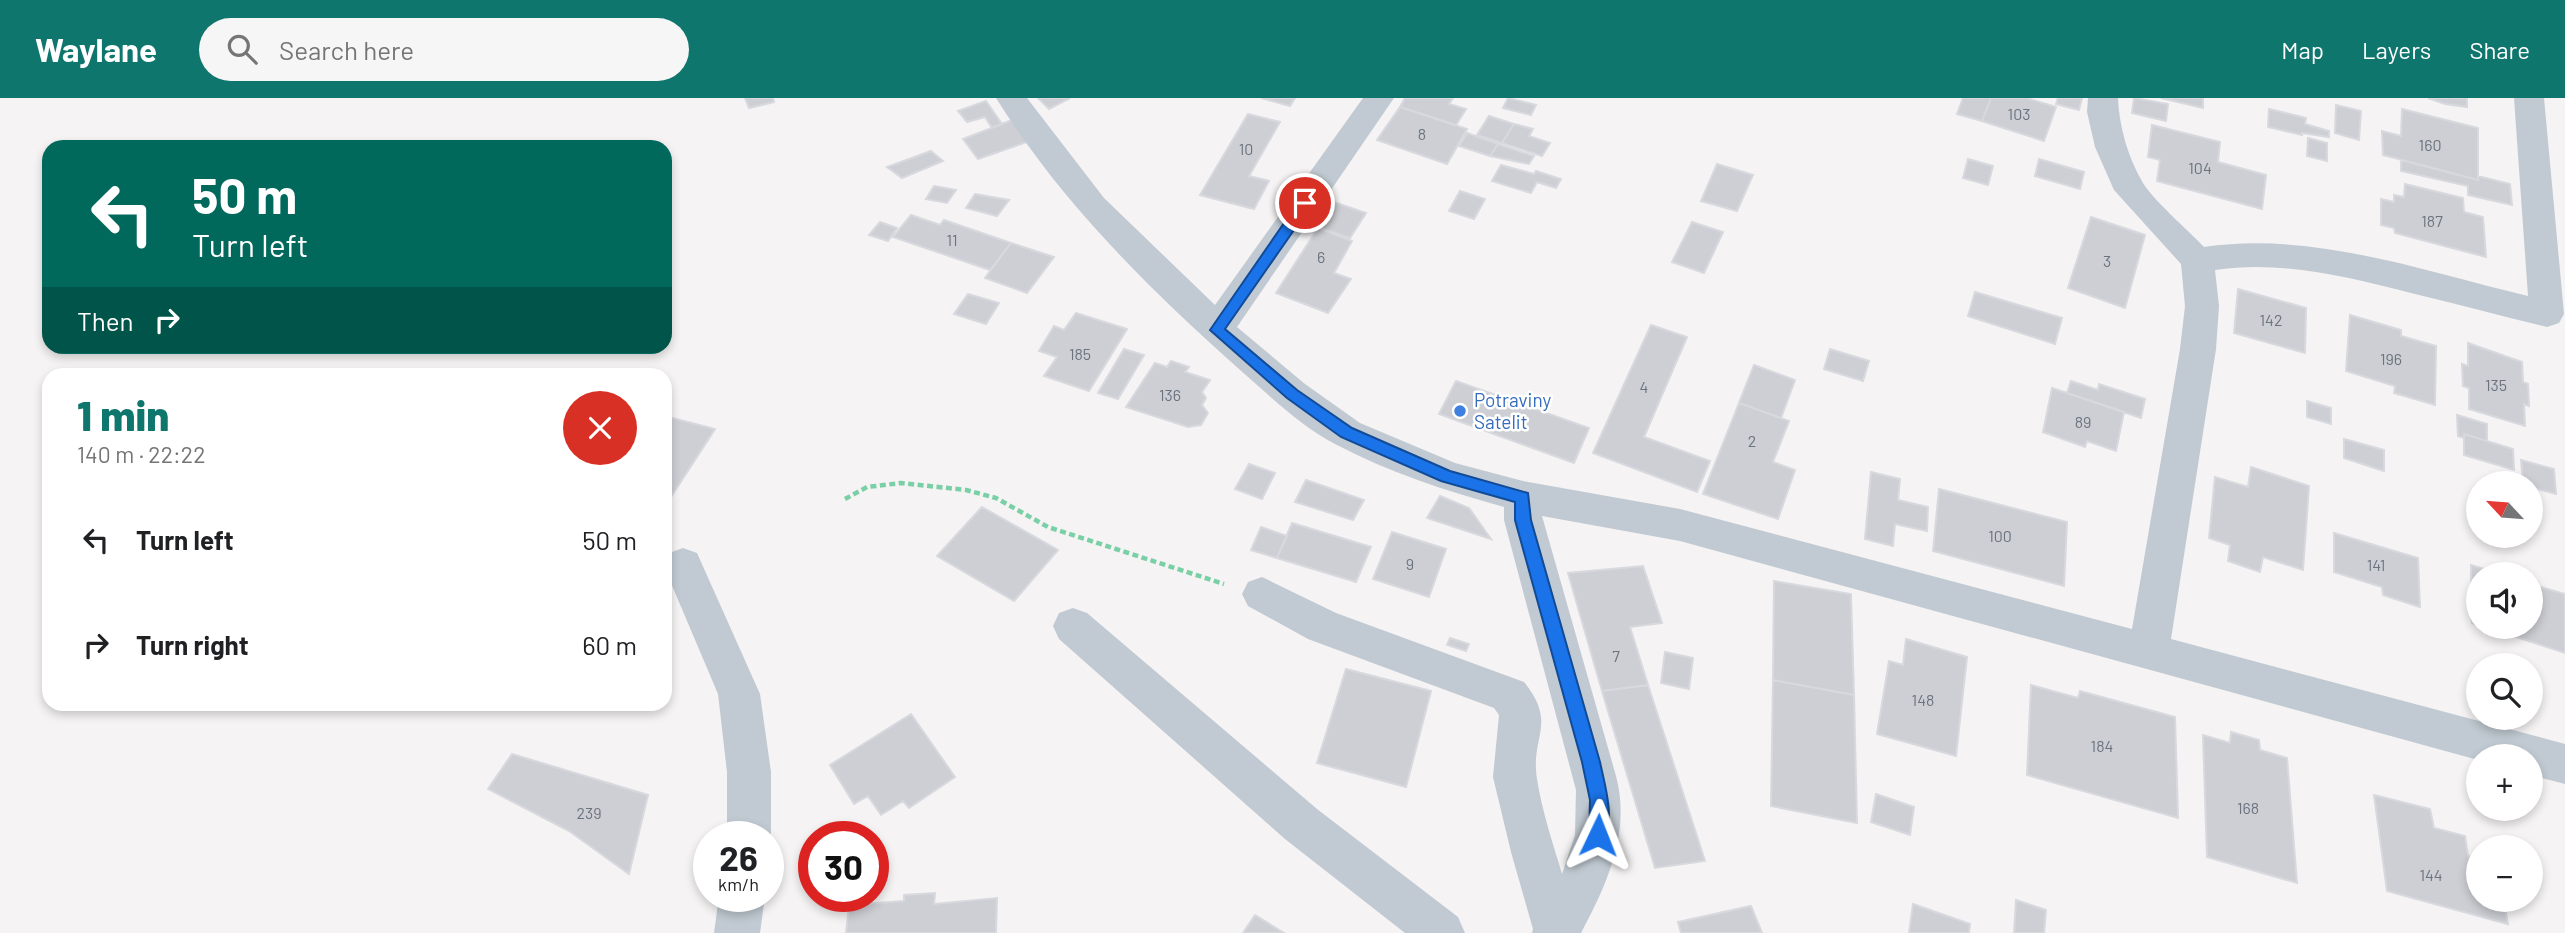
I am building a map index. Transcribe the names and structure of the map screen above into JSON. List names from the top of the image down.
{
  "places": ["Potraviny Satelit"],
  "house_numbers": [
    "103",
    "8",
    "160",
    "10",
    "104",
    "187",
    "11",
    "6",
    "3",
    "142",
    "185",
    "196",
    "135",
    "4",
    "136",
    "89",
    "2",
    "100",
    "9",
    "141",
    "7",
    "148",
    "184",
    "168",
    "239",
    "144"
  ],
  "north": "top left",
  "page": {
    "header": "Waylane",
    "search": "Search here",
    "nav": ["Map", "Layers", "Share"],
    "turn": ["50 m", "Turn left"],
    "then": "Then",
    "heading": ["1 min", "140 m · 22:22"],
    "map_buttons": ["+", "−"],
    "list": [
      {
        "name": "Turn left",
        "value": "50 m"
      },
      {
        "name": "Turn right",
        "value": "60 m"
      }
    ],
    "speed": "26 km/h",
    "limit": "30"
  }
}
